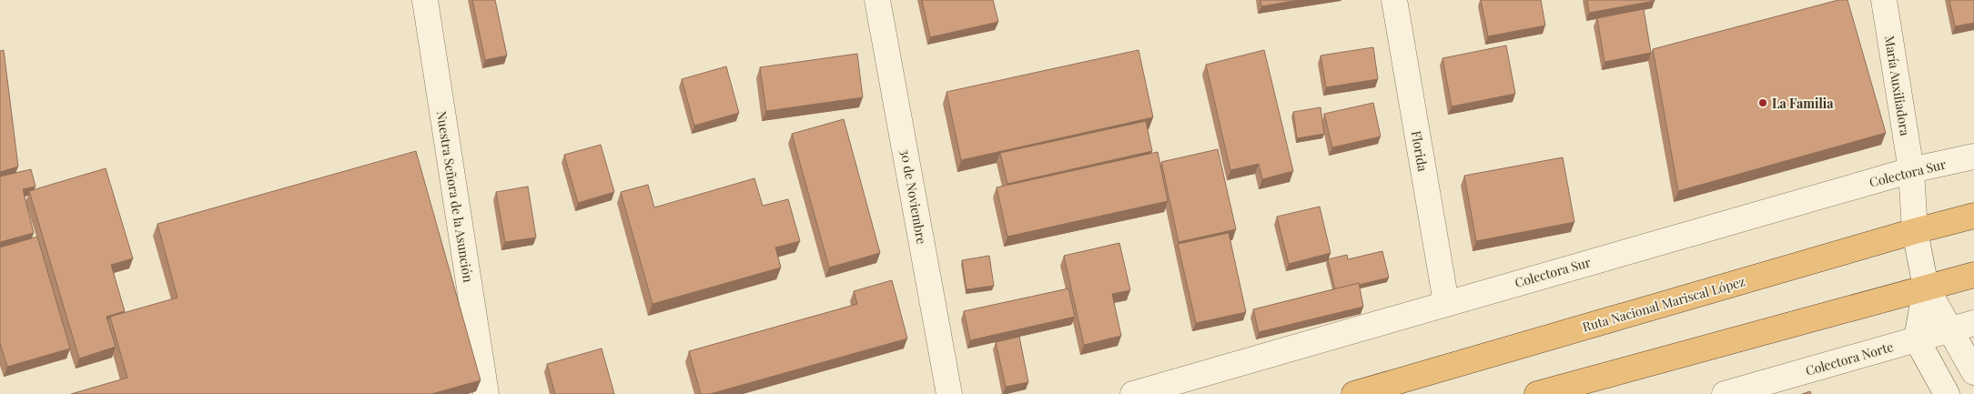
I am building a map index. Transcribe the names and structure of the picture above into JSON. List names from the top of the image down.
{
  "streets": {
    "highway": ["Ruta Nacional Mariscal López"],
    "street": [
      "María Auxiliadora",
      "Florida",
      "Colectora Sur",
      "Nuestra Señora de la Asunción",
      "30 de Noviembre",
      "Colectora Norte"
    ]
  },
  "crossings": [
    ["María Auxiliadora", "Colectora Sur"],
    ["María Auxiliadora", "Ruta Nacional Mariscal López"],
    ["Florida", "Colectora Sur"]
  ],
  "places": ["La Familia"]
}
